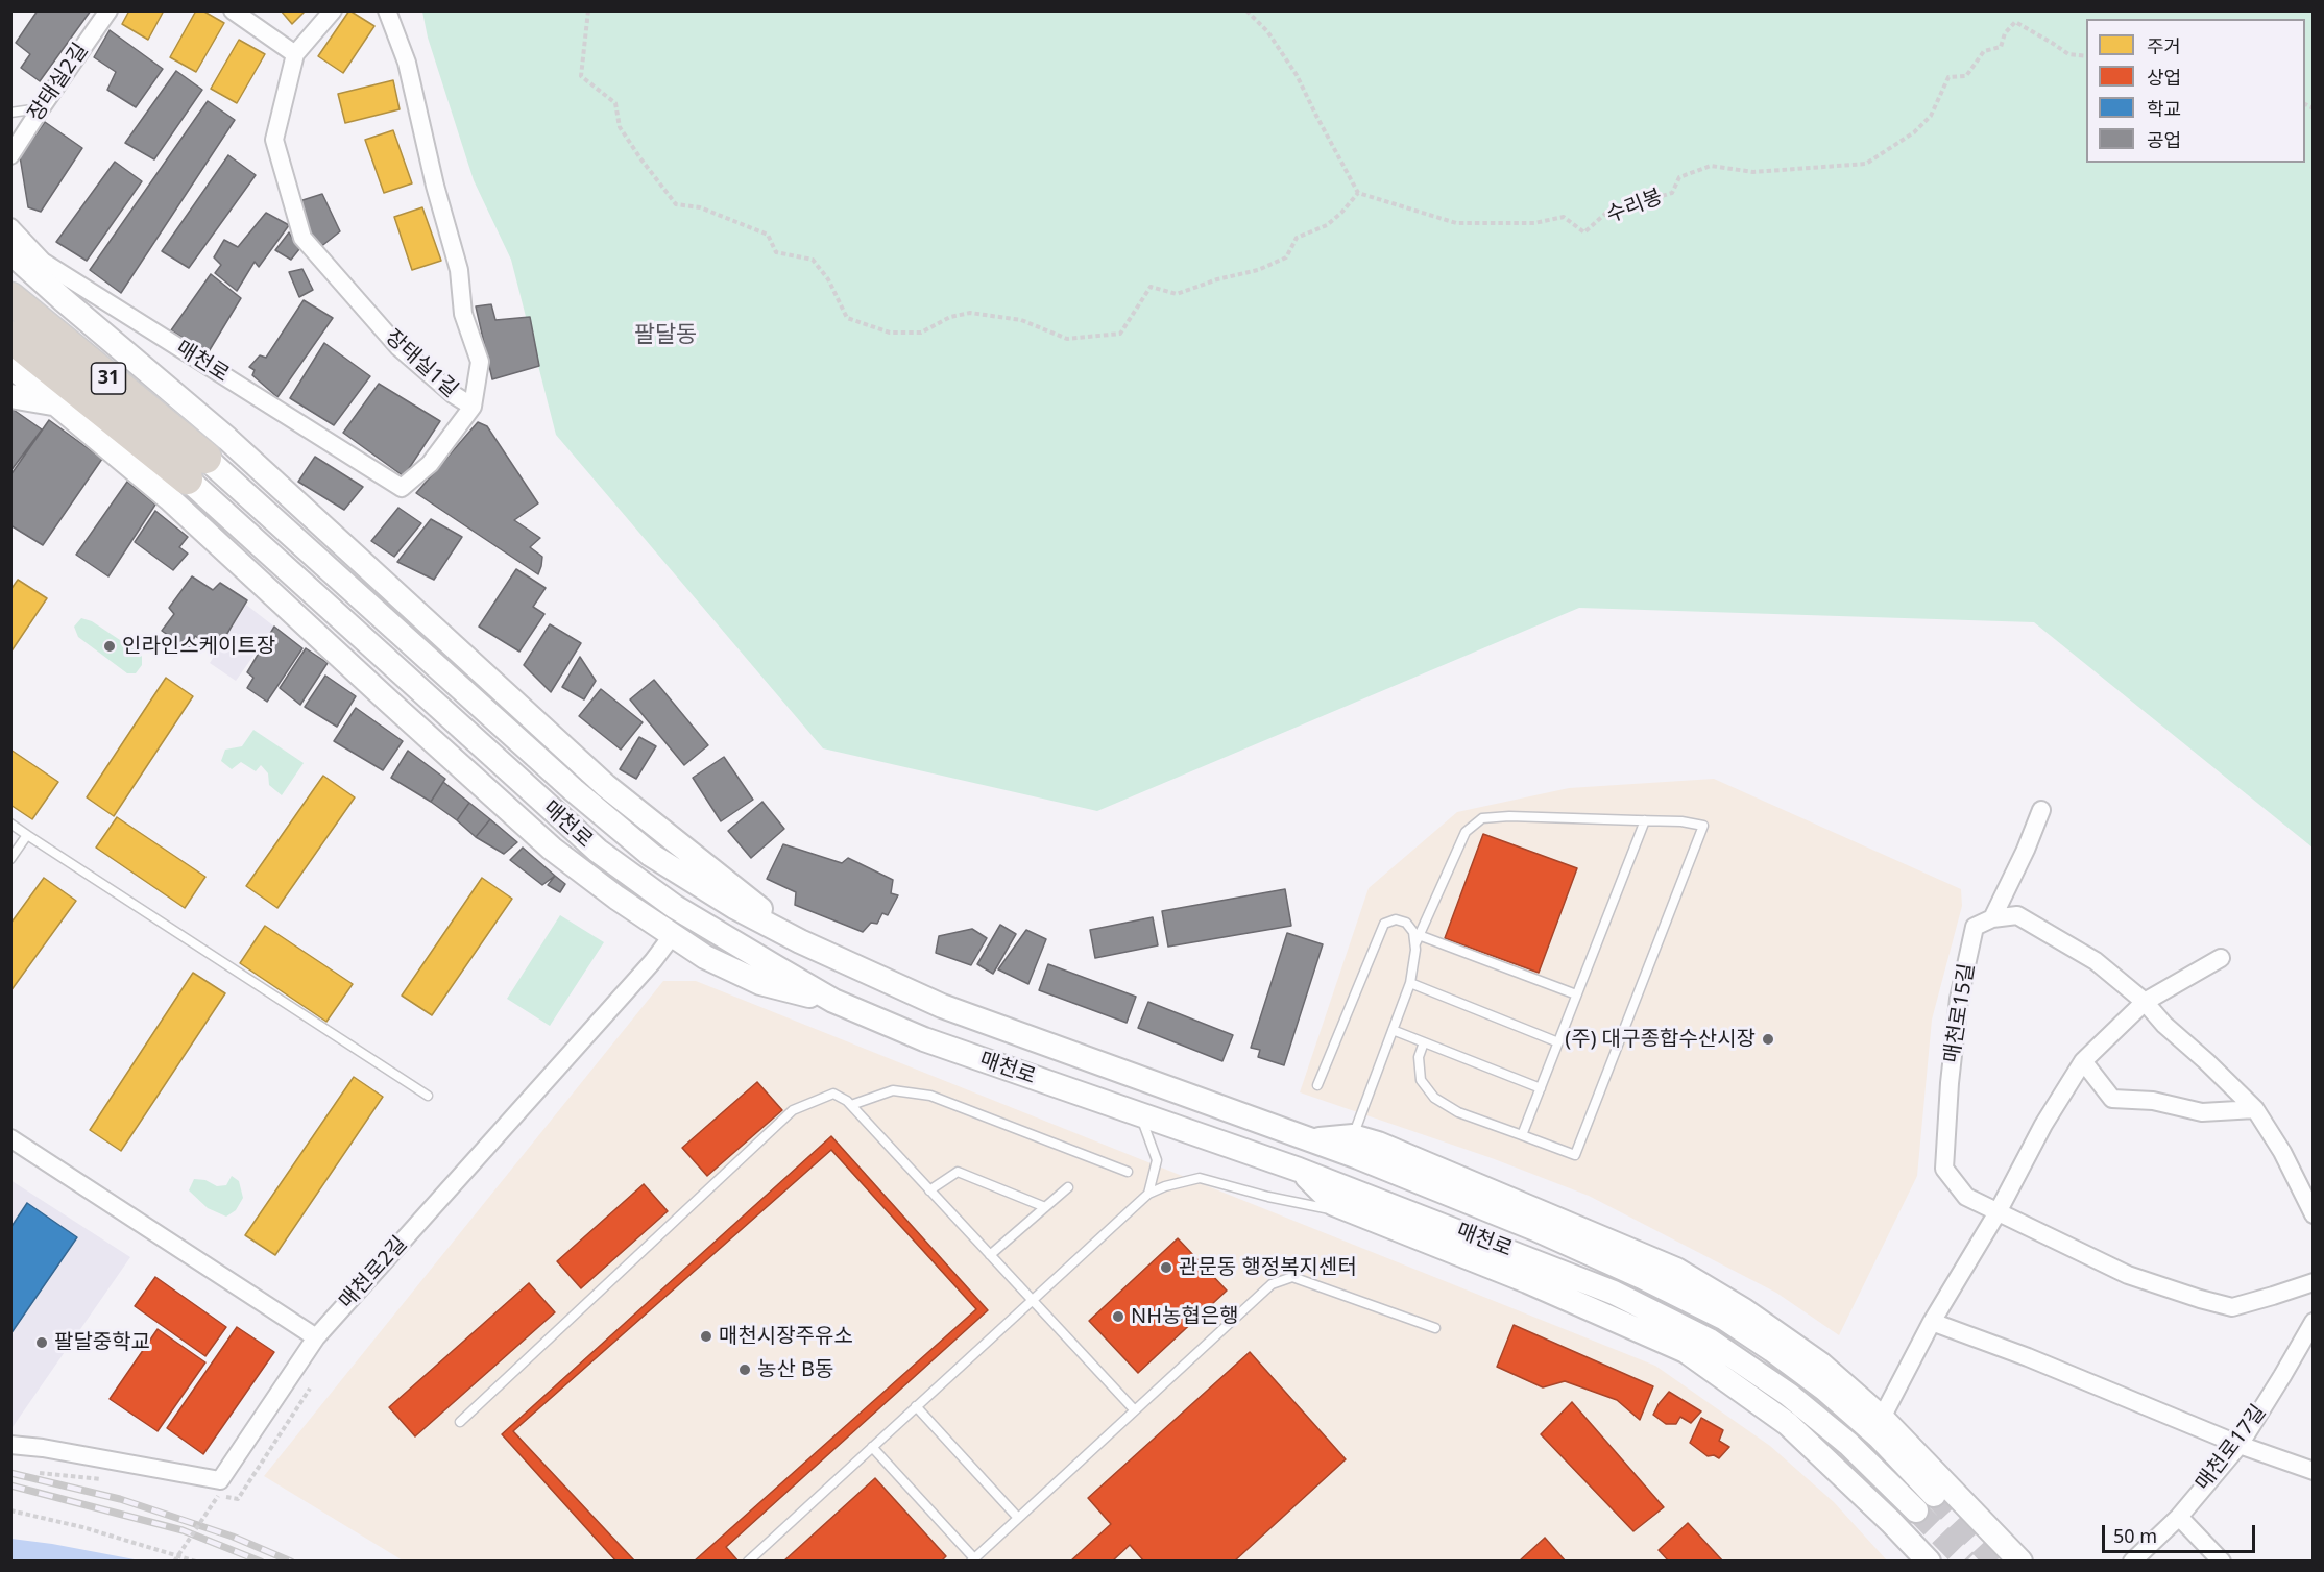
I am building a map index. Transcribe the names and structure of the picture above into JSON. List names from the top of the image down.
{
  "streets": {
    "highway": ["31"],
    "main road": ["매천로"],
    "street": [
      "장태실2길",
      "장태실1길",
      "매천로15길",
      "매천로2길",
      "매천로17길"
    ],
    "path": ["수리봉"]
  },
  "crossings": [
    ["매천로", "장태실1길"],
    ["매천로", "31"]
  ],
  "districts": ["팔달동"],
  "places": [
    "인라인스케이트장",
    "(주) 대구종합수산시장",
    "관문동 행정복지센터",
    "NH농협은행",
    "매천시장주유소",
    "팔달중학교",
    "농산 B동"
  ],
  "legend": [
    "주거",
    "상업",
    "학교",
    "공업"
  ],
  "scale_bar": "50 m"
}
